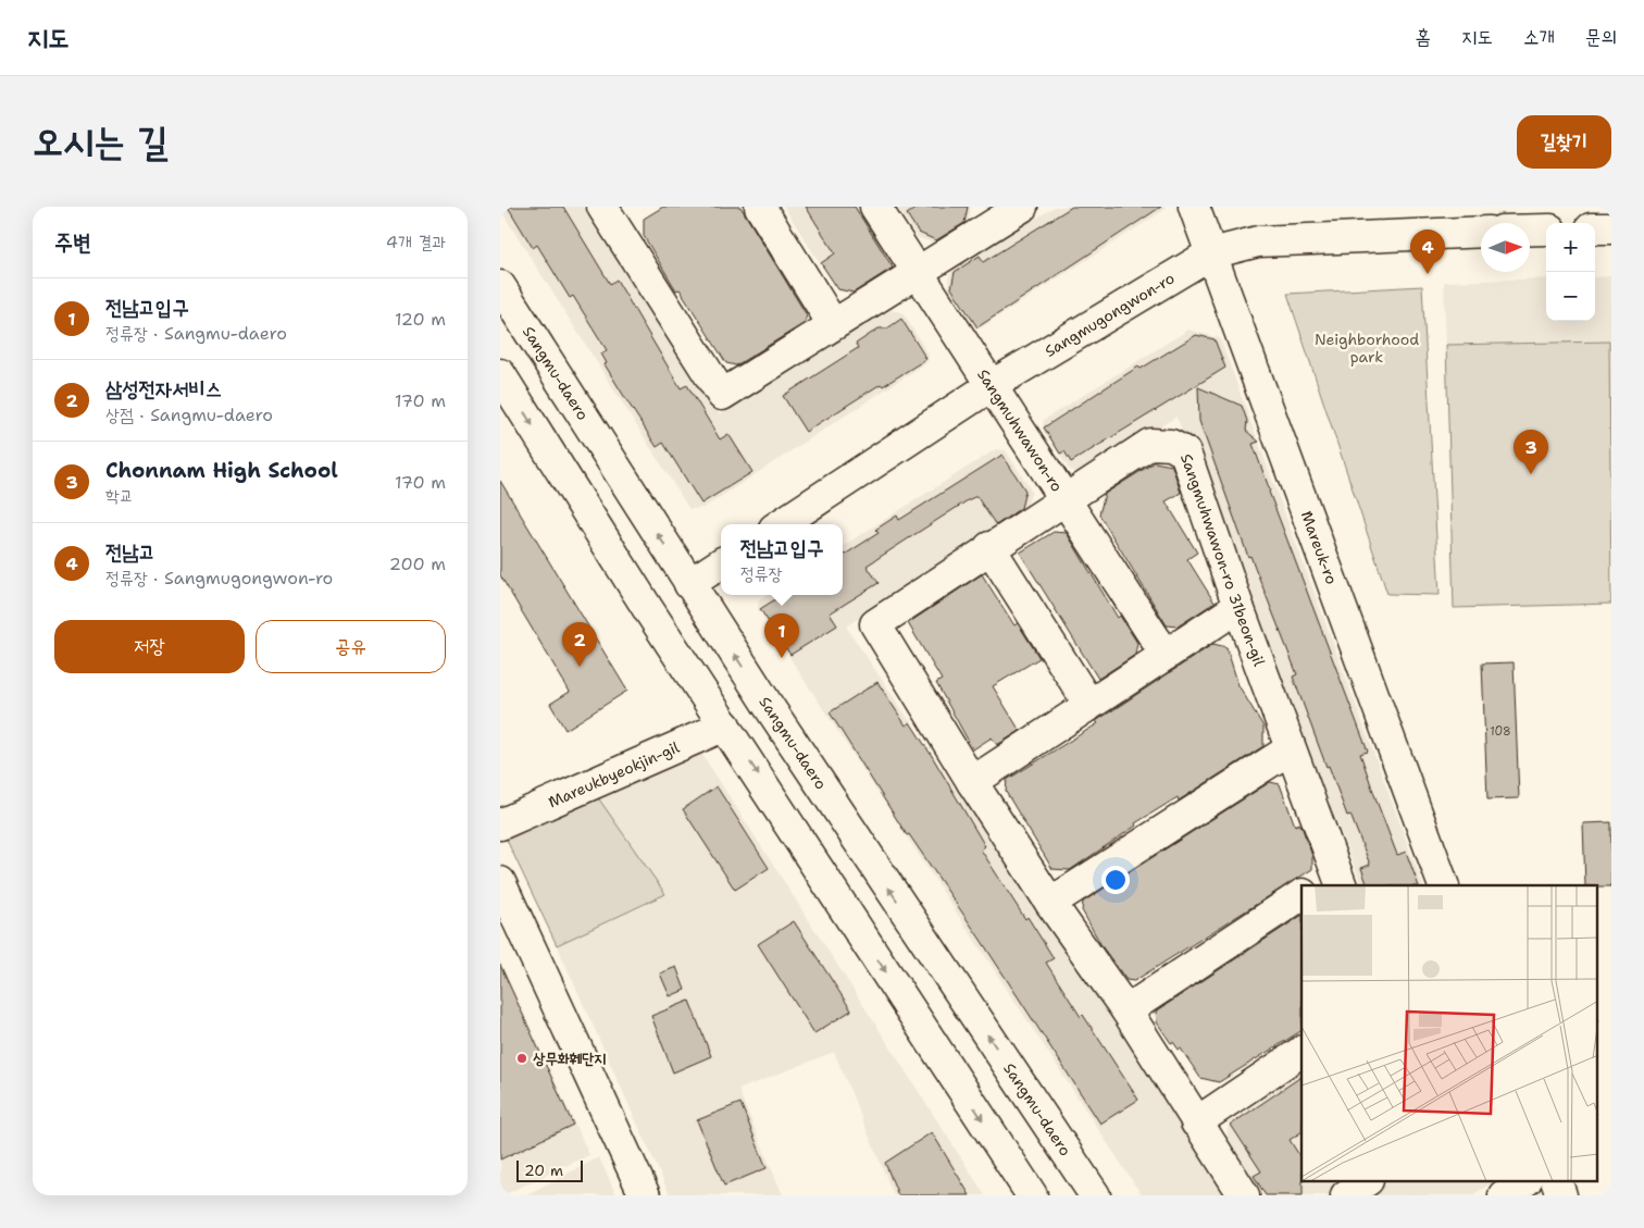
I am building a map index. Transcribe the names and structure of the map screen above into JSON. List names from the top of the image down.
{
  "streets": {
    "street": [
      "Sangmugongwon-ro",
      "Sangmu-daero",
      "Sangmuhwawon-ro",
      "Mareuk-ro",
      "Sangmuhwawon-ro 31beon-gil",
      "Mareukbyeokjin-gil"
    ]
  },
  "crossings": [
    ["Sangmugongwon-ro", "Sangmuhwawon-ro"],
    ["Sangmugongwon-ro", "Mareuk-ro"],
    ["Sangmuhwawon-ro", "Sangmuhwawon-ro 31beon-gil"]
  ],
  "parks": ["Neighborhood park"],
  "places": ["상무화훼단지"],
  "house_numbers": ["108"],
  "scale_bar": "20 m",
  "north": "right",
  "page": {
    "header": "지도",
    "nav": [
      "홈",
      "지도",
      "소개",
      "문의"
    ],
    "title": "오시는 길",
    "buttons": [
      "길찾기",
      ["저장", "공유"]
    ],
    "heading": ["주변", "4개 결과"],
    "map_buttons": ["+", "−"],
    "pins": [
      "4",
      "3",
      "1",
      "2"
    ],
    "list": [
      {
        "mark": "1",
        "name": "전남고입구",
        "note": "정류장 · Sangmu-daero",
        "value": "120 m"
      },
      {
        "mark": "2",
        "name": "삼성전자서비스",
        "note": "상점 · Sangmu-daero",
        "value": "170 m"
      },
      {
        "mark": "3",
        "name": "Chonnam High School",
        "note": "학교",
        "value": "170 m"
      },
      {
        "mark": "4",
        "name": "전남고",
        "note": "정류장 · Sangmugongwon-ro",
        "value": "200 m"
      }
    ],
    "popup": ["전남고입구", "정류장"],
    "scale": "20 m"
  }
}
